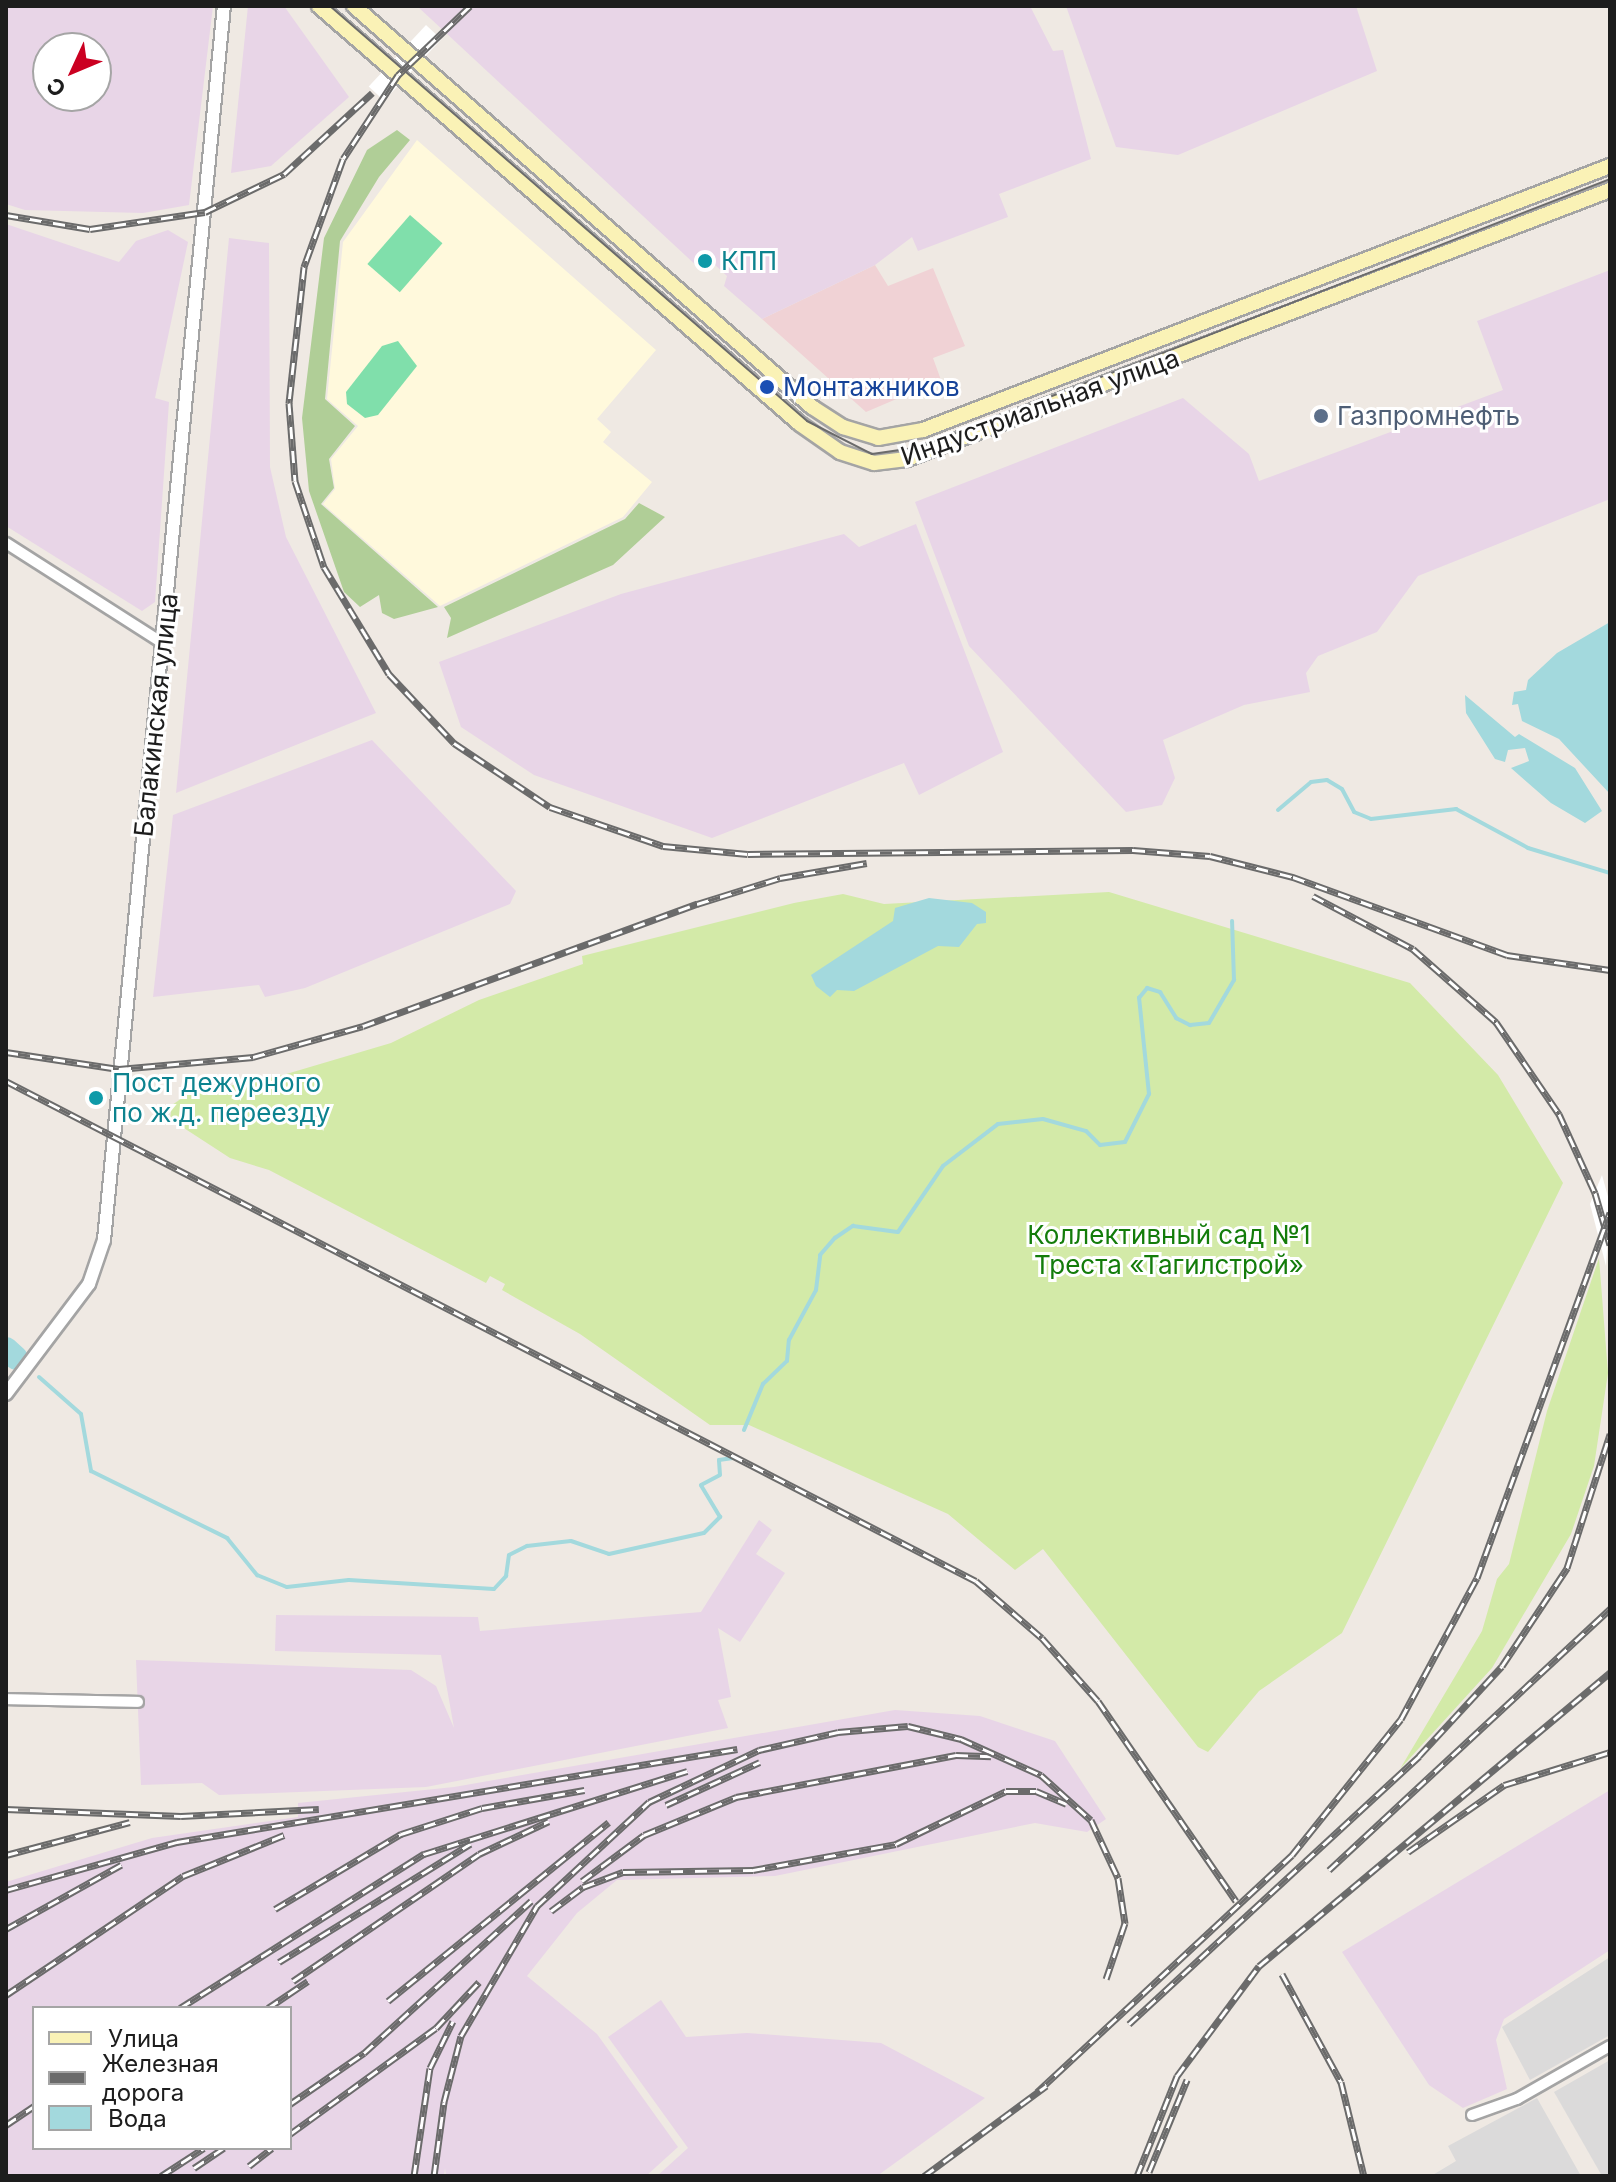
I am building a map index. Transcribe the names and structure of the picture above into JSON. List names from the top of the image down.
{
  "streets": {
    "main road": ["Индустриальная улица"],
    "street": ["Балакинская улица"]
  },
  "parks": ["Коллективный сад №1 Треста «Тагилстрой»"],
  "places": [
    "КПП",
    "Монтажников",
    "Газпромнефть",
    "Пост дежурного по ж.д. переезду"
  ],
  "legend": ["Улица", "Железная дорога", "Вода"],
  "north": "bottom left"
}
